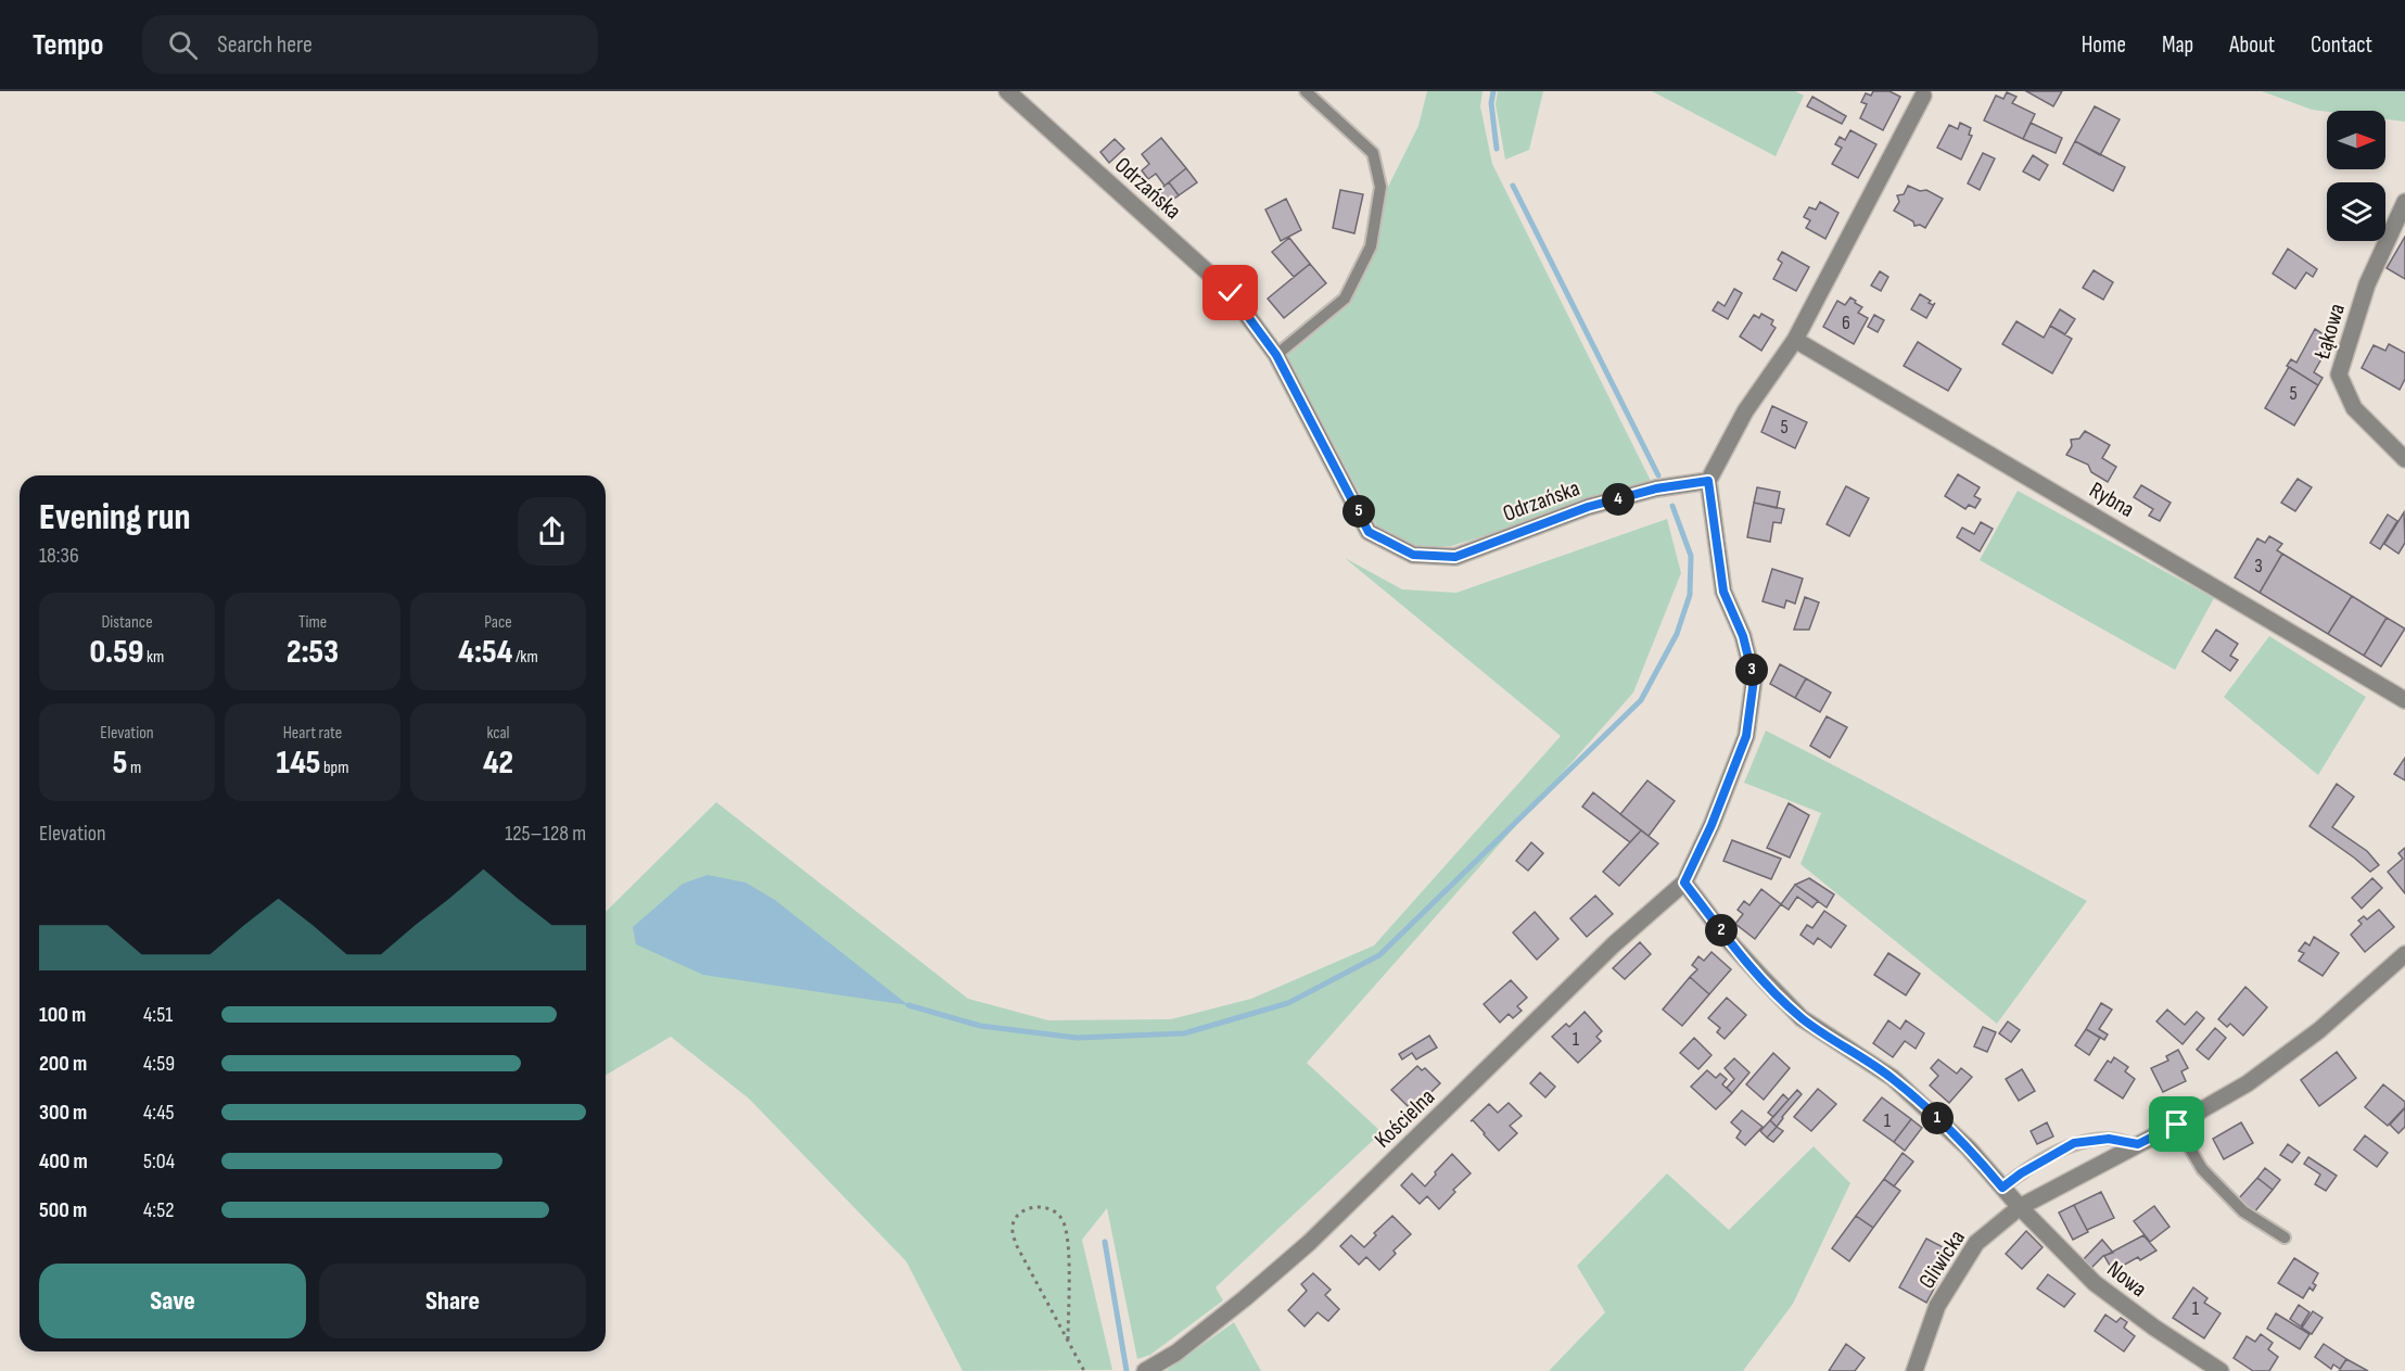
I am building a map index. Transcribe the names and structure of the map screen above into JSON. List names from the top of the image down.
{
  "streets": {
    "street": [
      "Odrzańska",
      "Łąkowa",
      "Rybna",
      "Kościelna",
      "Gliwicka",
      "Nowa"
    ]
  },
  "crossings": [
    ["Kościelna", "Nowa"],
    ["Gliwicka", "Nowa"]
  ],
  "house_numbers": [
    "6",
    "5",
    "5",
    "3",
    "1",
    "1",
    "1"
  ],
  "north": "right",
  "page": {
    "header": "Tempo",
    "search": "Search here",
    "nav": [
      "Home",
      "Map",
      "About",
      "Contact"
    ],
    "heading": ["Evening run", "18:36"],
    "pins": [
      "4",
      "5",
      "3",
      "2",
      "1"
    ],
    "stats": [
      ["Distance", "0.59 km"],
      ["Time", "2:53"],
      ["Pace", "4:54 /km"],
      ["Elevation", "5 m"],
      ["Heart rate", "145 bpm"],
      ["kcal", "42"]
    ],
    "chart": ["Elevation", "125–128 m"],
    "list": [
      {
        "name": "100 m",
        "note": "4:51"
      },
      {
        "name": "200 m",
        "note": "4:59"
      },
      {
        "name": "300 m",
        "note": "4:45"
      },
      {
        "name": "400 m",
        "note": "5:04"
      },
      {
        "name": "500 m",
        "note": "4:52"
      }
    ],
    "buttons": ["Save", "Share"]
  }
}
